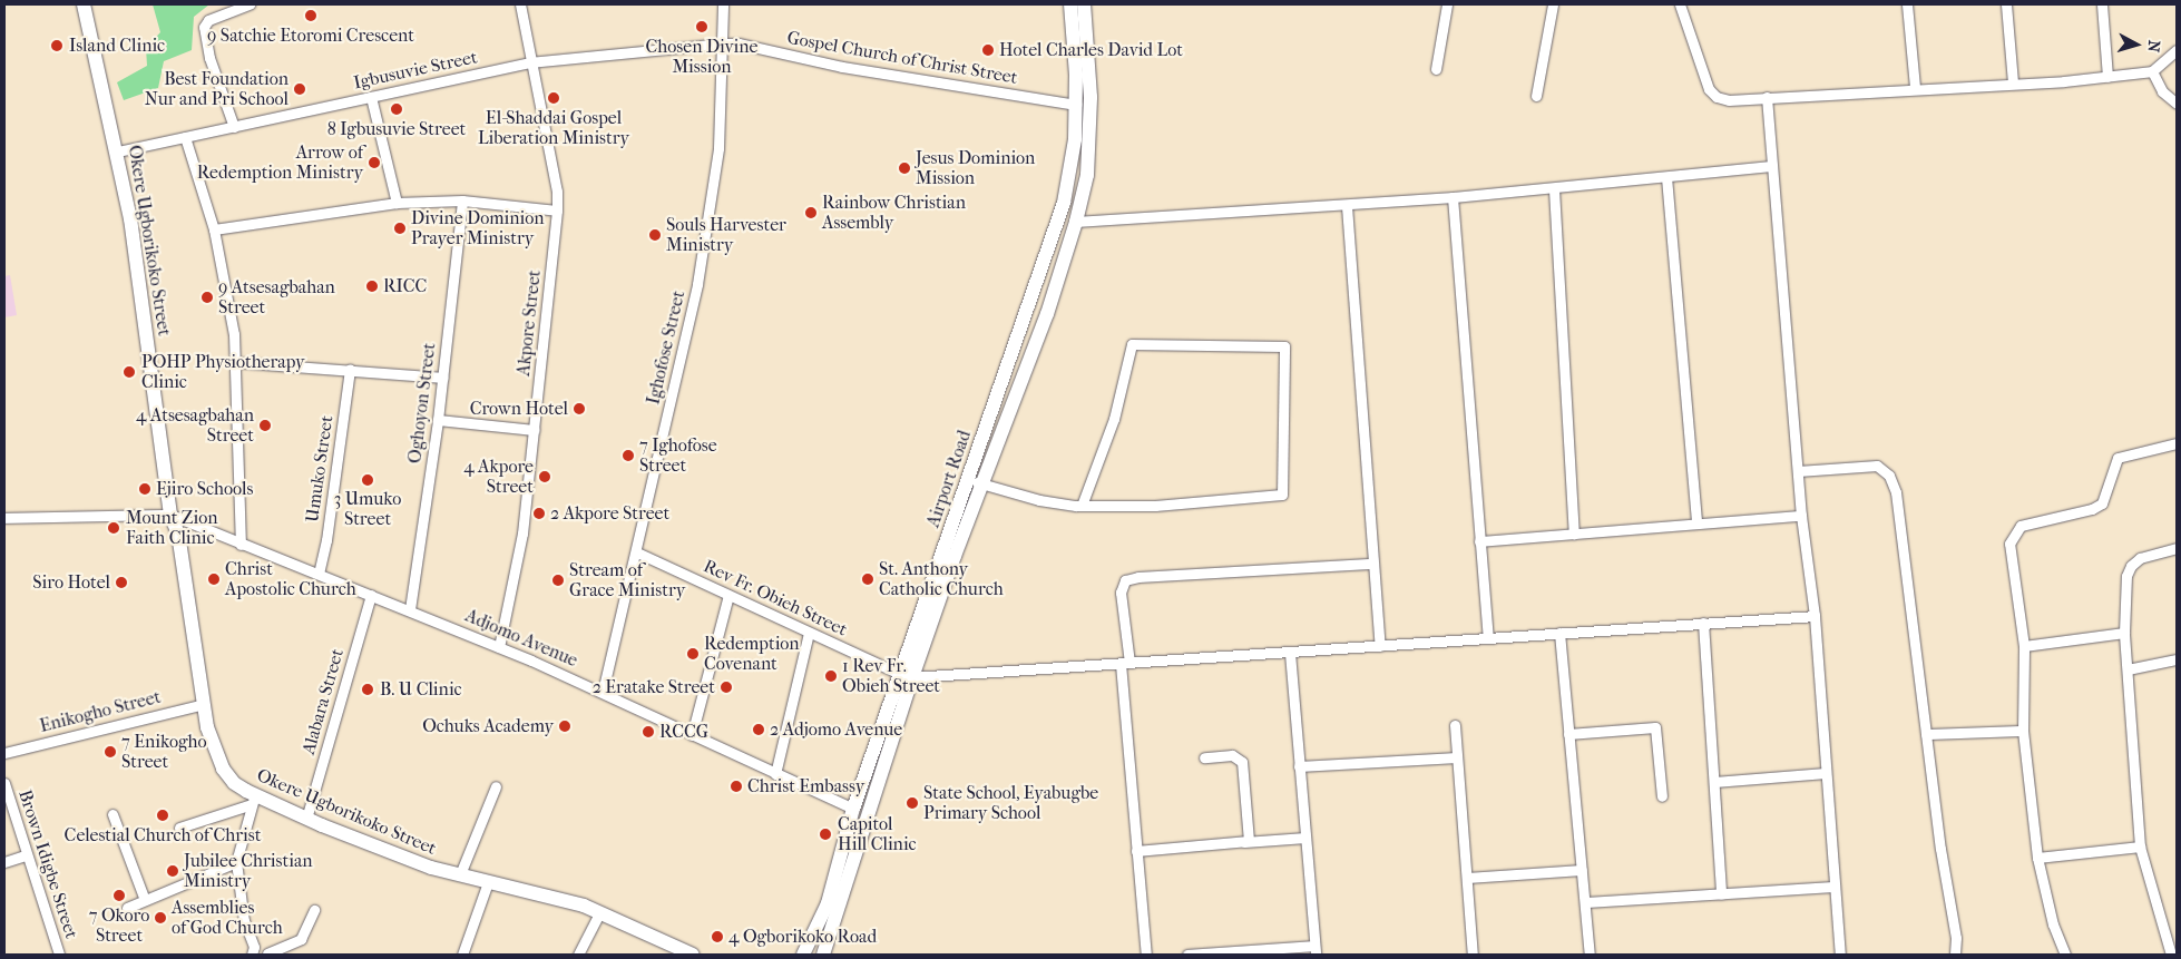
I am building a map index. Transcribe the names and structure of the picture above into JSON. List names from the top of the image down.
{
  "streets": {
    "main road": ["Okere Ugborikoko Street", "Airport Road"],
    "street": [
      "Gospel Church of Christ Street",
      "Igbusuvie Street",
      "Akpore Street",
      "Ighofose Street",
      "Oghoyon Street",
      "Umuko Street",
      "Rev Fr. Obieh Street",
      "Adjomo Avenue",
      "Alabara Street",
      "Enikogho Street",
      "Brown Idigbe Street"
    ]
  },
  "crossings": [
    ["Gospel Church of Christ Street", "Igbusuvie Street"],
    ["Gospel Church of Christ Street", "Ighofose Street"],
    ["Gospel Church of Christ Street", "Airport Road"],
    ["Igbusuvie Street", "Okere Ugborikoko Street"],
    ["Igbusuvie Street", "Akpore Street"],
    ["Igbusuvie Street", "Ighofose Street"],
    ["Okere Ugborikoko Street", "Adjomo Avenue"],
    ["Okere Ugborikoko Street", "Alabara Street"],
    ["Okere Ugborikoko Street", "Enikogho Street"],
    ["Akpore Street", "Adjomo Avenue"],
    ["Ighofose Street", "Rev Fr. Obieh Street"],
    ["Ighofose Street", "Adjomo Avenue"],
    ["Oghoyon Street", "Adjomo Avenue"],
    ["Umuko Street", "Adjomo Avenue"],
    ["Airport Road", "Rev Fr. Obieh Street"],
    ["Airport Road", "Adjomo Avenue"],
    ["Adjomo Avenue", "Alabara Street"]
  ],
  "places": [
    "9 Satchie Etoromi Crescent",
    "Chosen Divine Mission",
    "Island Clinic",
    "Hotel Charles David Lot",
    "Best Foundation Nur and Pri School",
    "El-Shaddai Gospel Liberation Ministry",
    "8 Igbusuvie Street",
    "Arrow of Redemption Ministry",
    "Jesus Dominion Mission",
    "Rainbow Christian Assembly",
    "Divine Dominion Prayer Ministry",
    "Souls Harvester Ministry",
    "RICC",
    "9 Atsesagbahan Street",
    "POHP Physiotherapy Clinic",
    "Crown Hotel",
    "4 Atsesagbahan Street",
    "7 Ighofose Street",
    "4 Akpore Street",
    "3 Umuko Street",
    "Ejiro Schools",
    "2 Akpore Street",
    "Mount Zion Faith Clinic",
    "Christ Apostolic Church",
    "St. Anthony Catholic Church",
    "Stream of Grace Ministry",
    "Siro Hotel",
    "Redemption Covenant",
    "1 Rev Fr. Obieh Street",
    "2 Eratake Street",
    "B. U Clinic",
    "Ochuks Academy",
    "2 Adjomo Avenue",
    "RCCG",
    "7 Enikogho Street",
    "Christ Embassy",
    "State School, Eyabugbe Primary School",
    "Celestial Church of Christ",
    "Capitol Hill Clinic",
    "Jubilee Christian Ministry",
    "7 Okoro Street",
    "Assemblies of God Church",
    "4 Ogborikoko Road"
  ],
  "north": "right"
}
